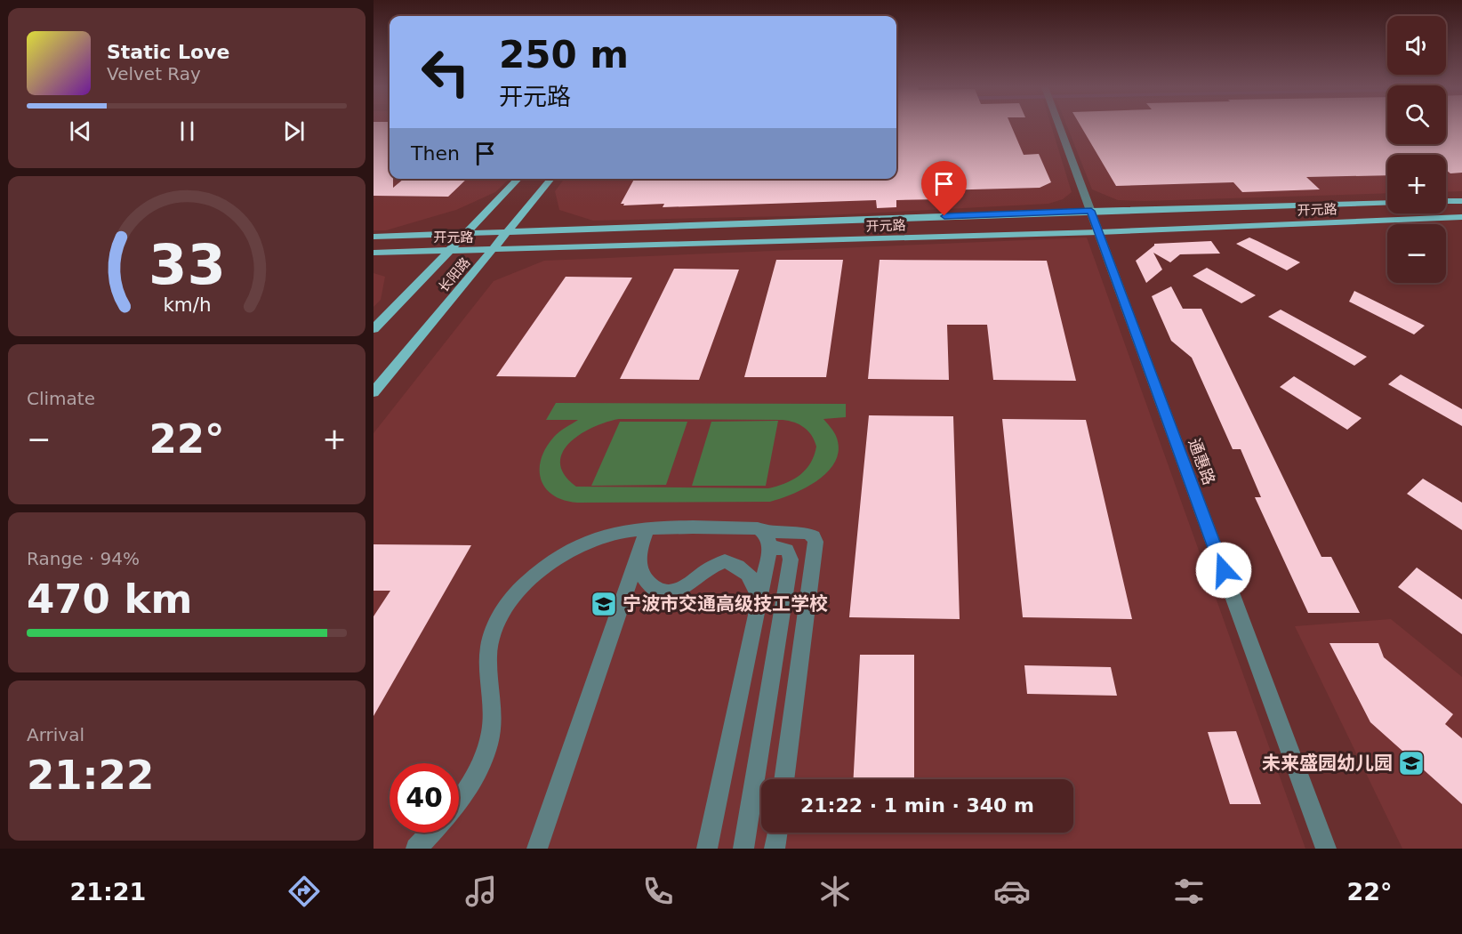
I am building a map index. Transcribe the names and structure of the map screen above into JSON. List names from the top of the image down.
{
  "streets": {
    "main road": ["开元路", "长阳路"],
    "street": ["通惠路"]
  },
  "crossings": [
    ["开元路", "长阳路"],
    ["开元路", "通惠路"]
  ],
  "places": {
    "school or university": ["宁波市交通高级技工学校", "未来盛园幼儿园"]
  },
  "page": {
    "map_buttons": ["+", "−"],
    "turn": ["250 m", "开元路"],
    "song": ["Static Love", "Velvet Ray"],
    "then": "Then",
    "tile": [
      "Climate",
      ["Range · 94%", "470 km"],
      ["Arrival", "21:22"]
    ],
    "heat": ["−", "22°", "+"],
    "limit": "40",
    "trip": "21:22 · 1 min · 340 m",
    "tabs": ["21:21", "22°"],
    "gauge": ["33", "km/h"]
  }
}
